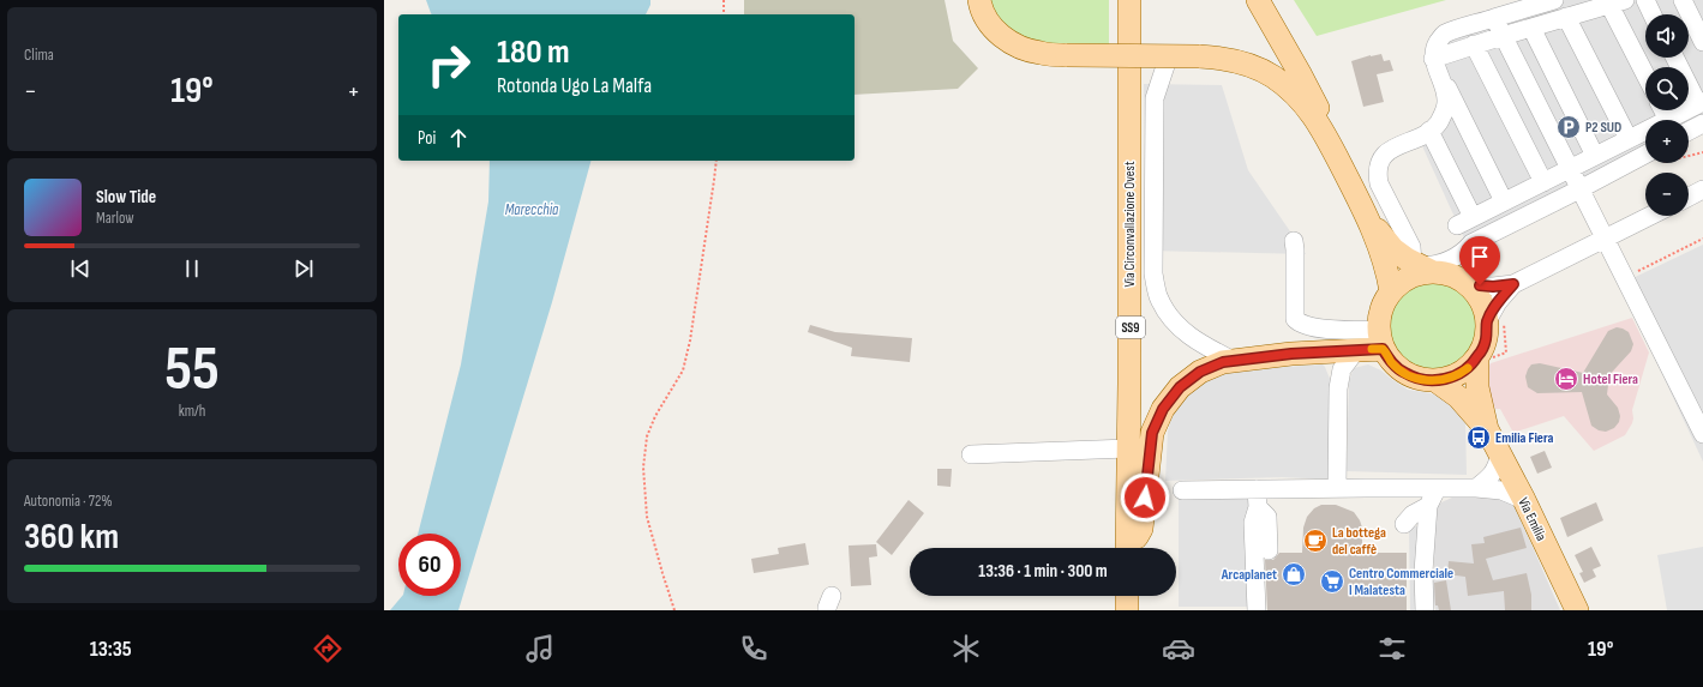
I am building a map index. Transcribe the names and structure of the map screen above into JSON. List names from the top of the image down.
{
  "streets": {
    "main road": ["Via Circonvallazione Ovest", "SS9", "Via Emilia"]
  },
  "water": ["Marecchia"],
  "places": {
    "parking": ["P2 SUD"],
    "hotel": ["Hotel Fiera"],
    "bus stop": ["Emilia Fiera"],
    "cafe": ["La bottega del caffè"],
    "shop": ["Arcaplanet"],
    "supermarket": ["Centro Commerciale I Malatesta"]
  },
  "page": {
    "tile": [
      "Clima",
      ["55", "km/h"],
      ["Autonomia · 72%", "360 km"]
    ],
    "map_buttons": ["+", "−"],
    "turn": ["180 m", "Rotonda Ugo La Malfa"],
    "heat": ["−", "19°", "+"],
    "then": "Poi",
    "song": ["Slow Tide", "Marlow"],
    "limit": "60",
    "trip": "13:36 · 1 min · 300 m",
    "tabs": ["13:35", "19°"]
  }
}
